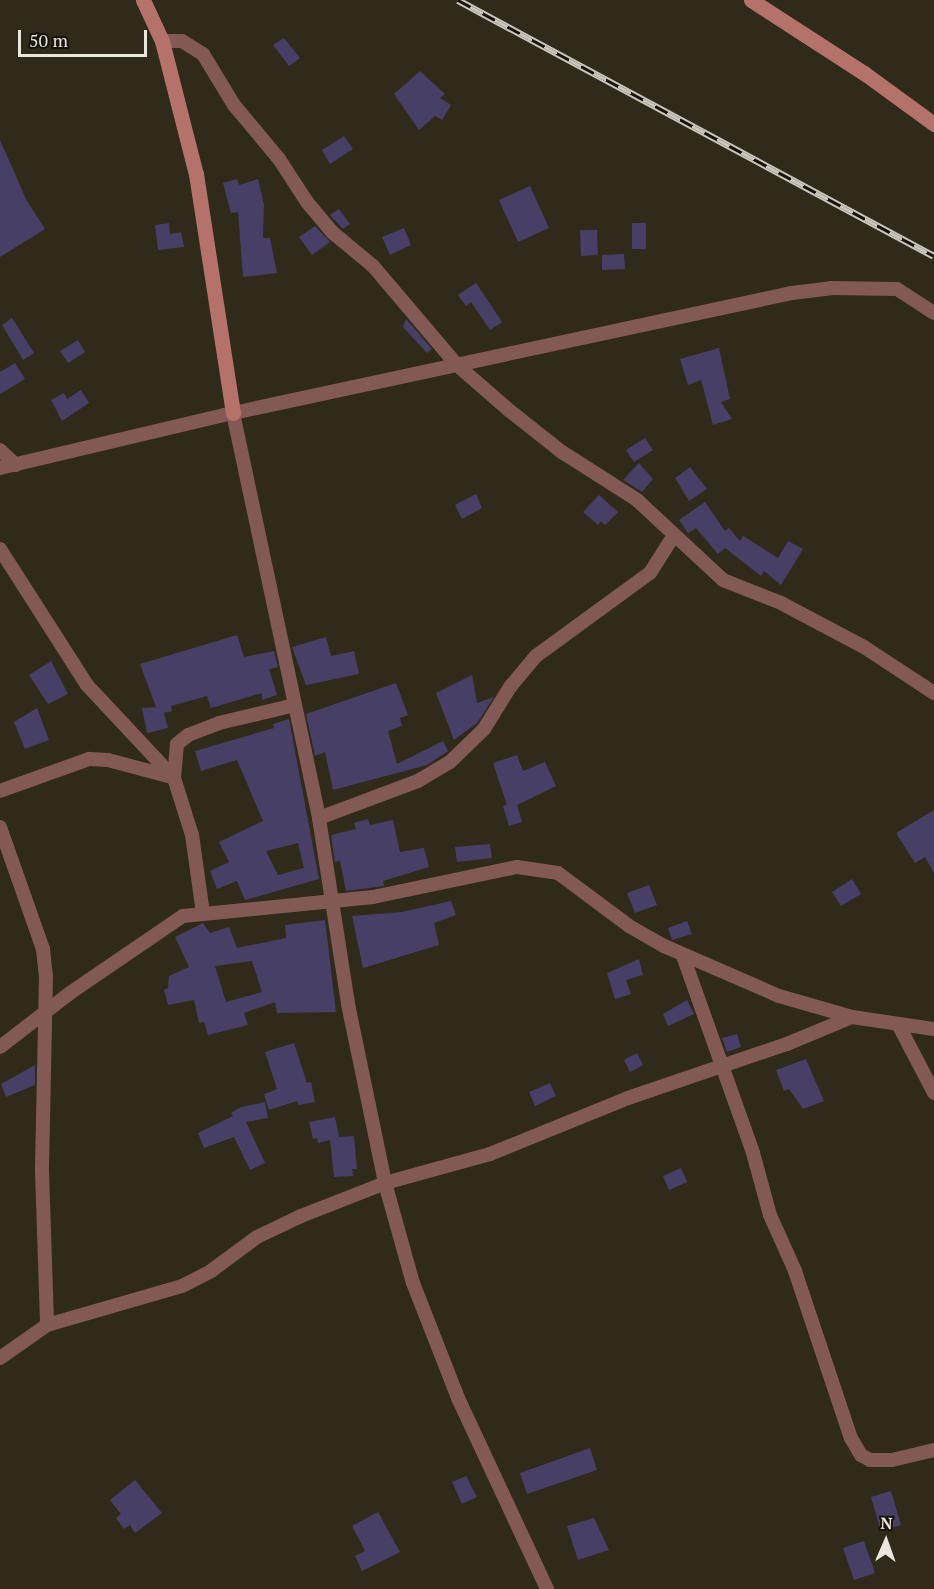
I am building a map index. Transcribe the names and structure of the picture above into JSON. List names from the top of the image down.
{
  "scale_bar": "50 m",
  "north": "top"
}
